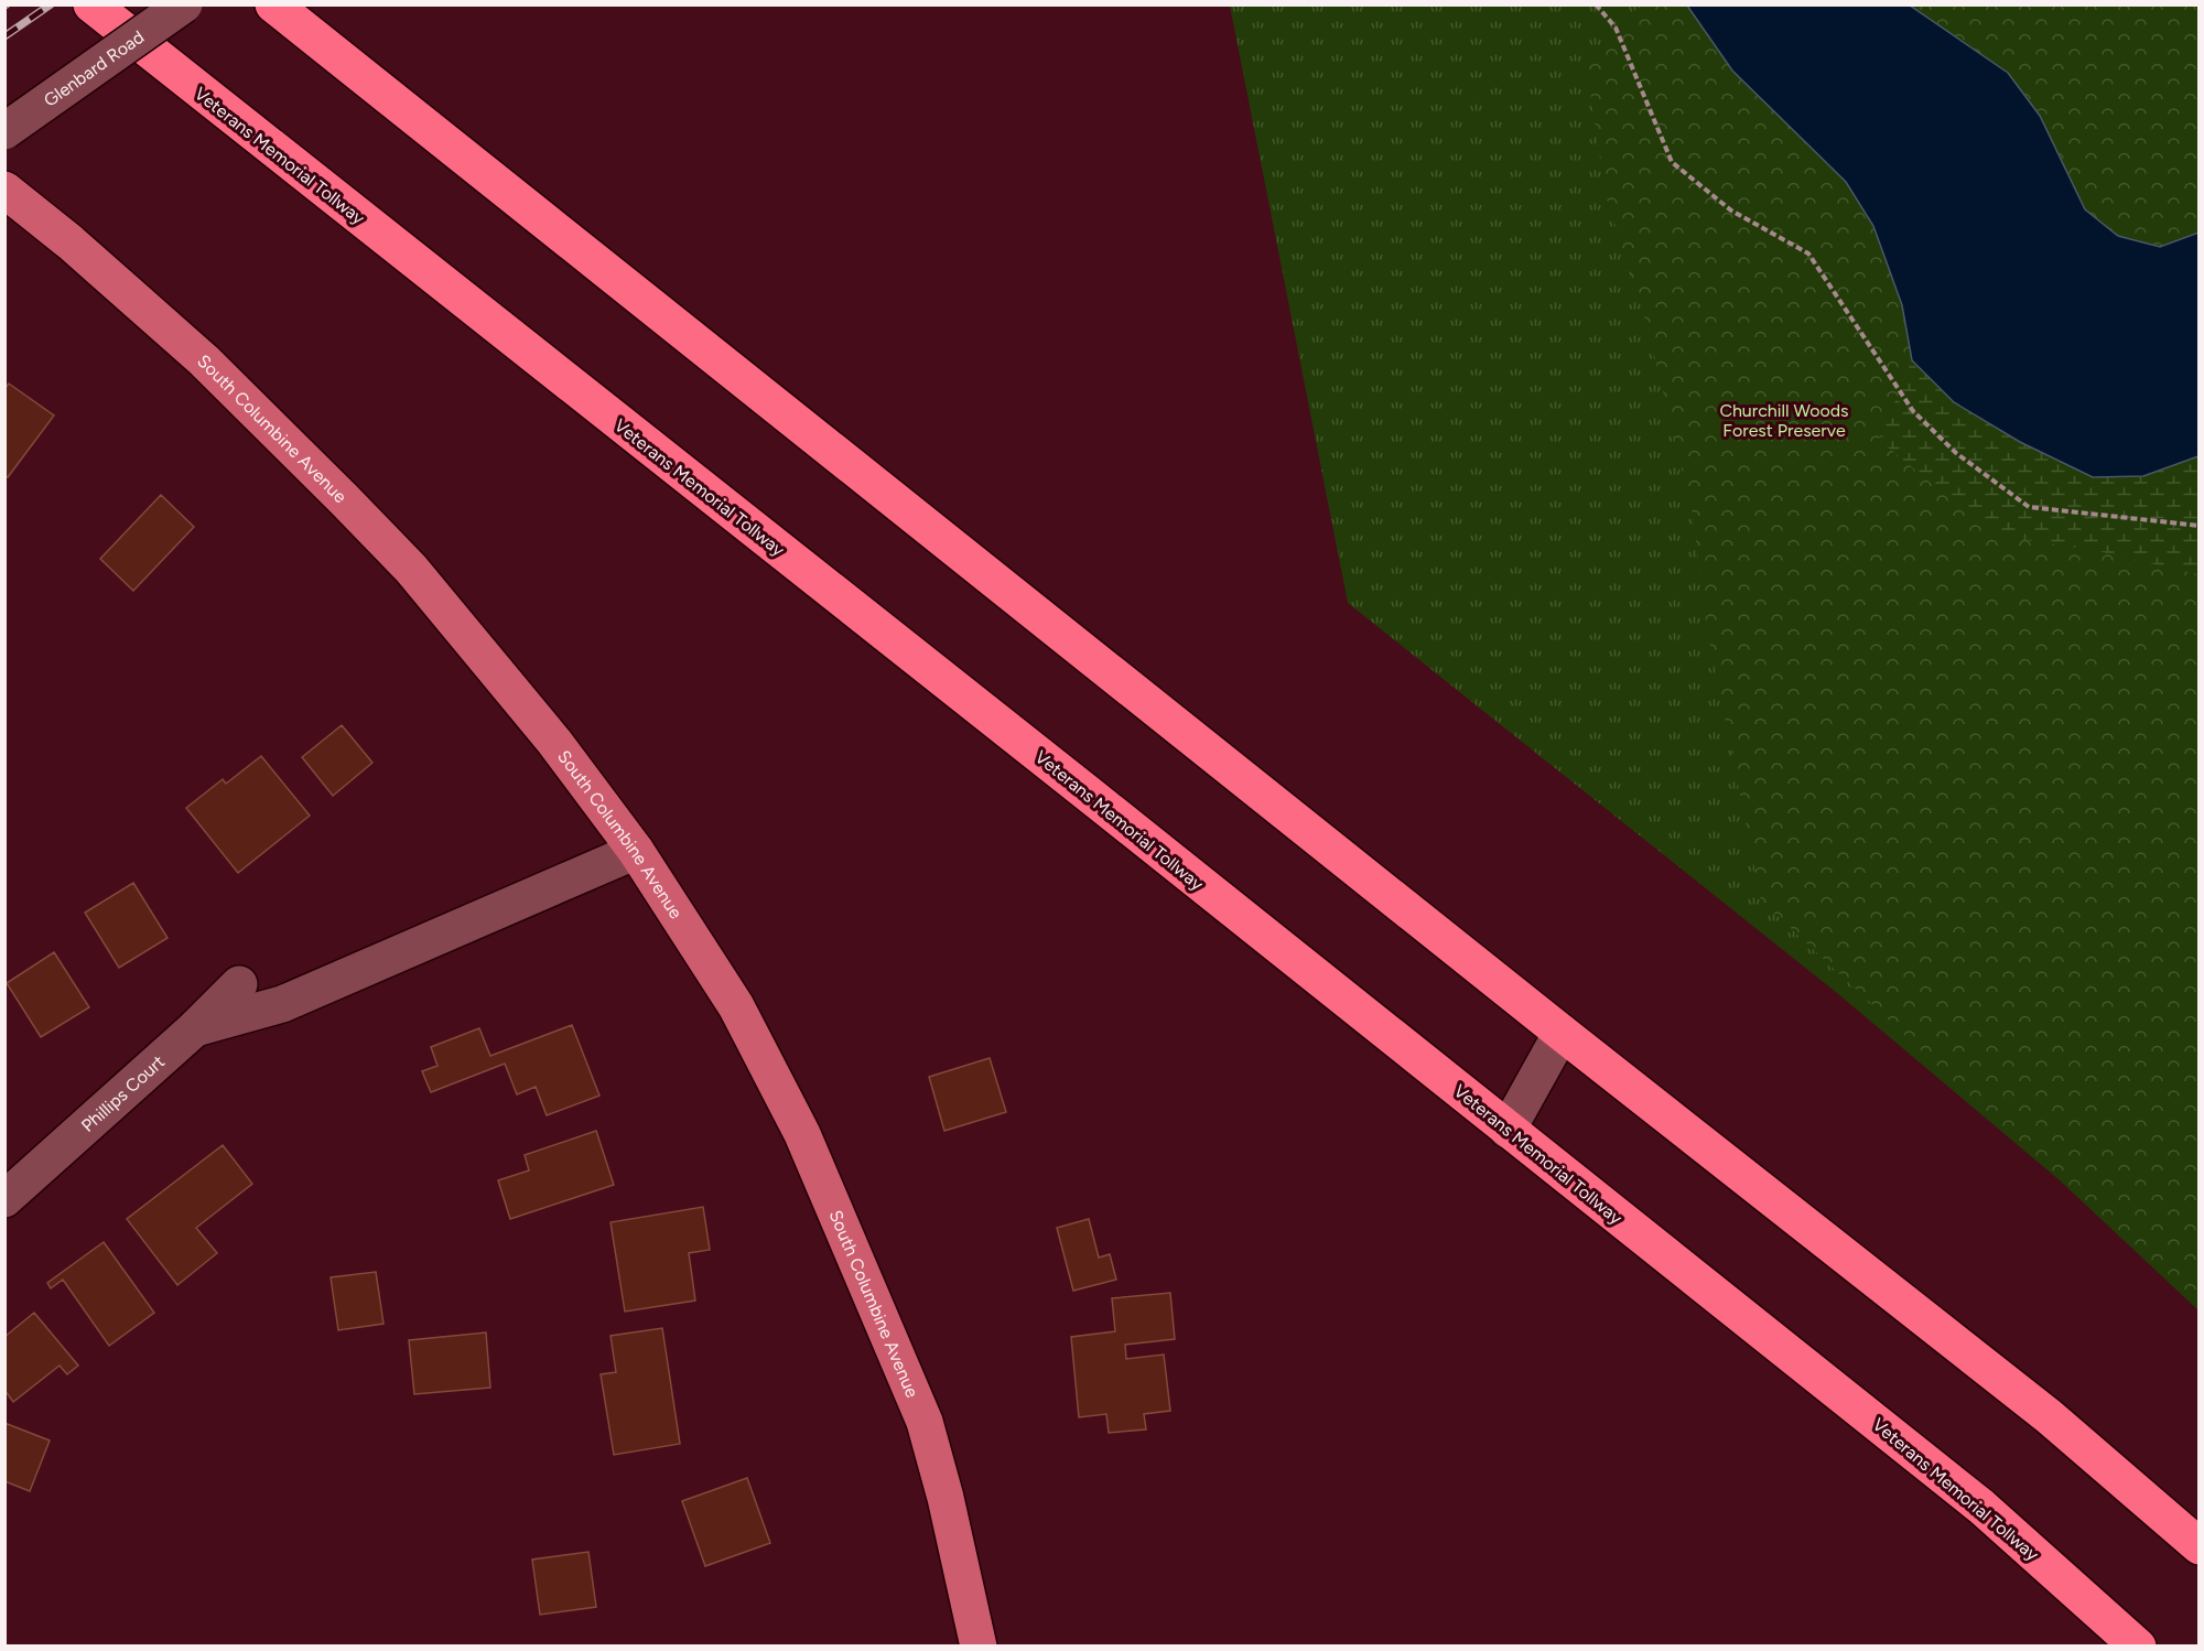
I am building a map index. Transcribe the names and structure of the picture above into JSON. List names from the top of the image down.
{
  "streets": {
    "highway": ["Veterans Memorial Tollway"],
    "main road": ["South Columbine Avenue"],
    "street": ["Glenbard Road", "Phillips Court"]
  },
  "parks": ["Churchill Woods Forest Preserve"]
}
